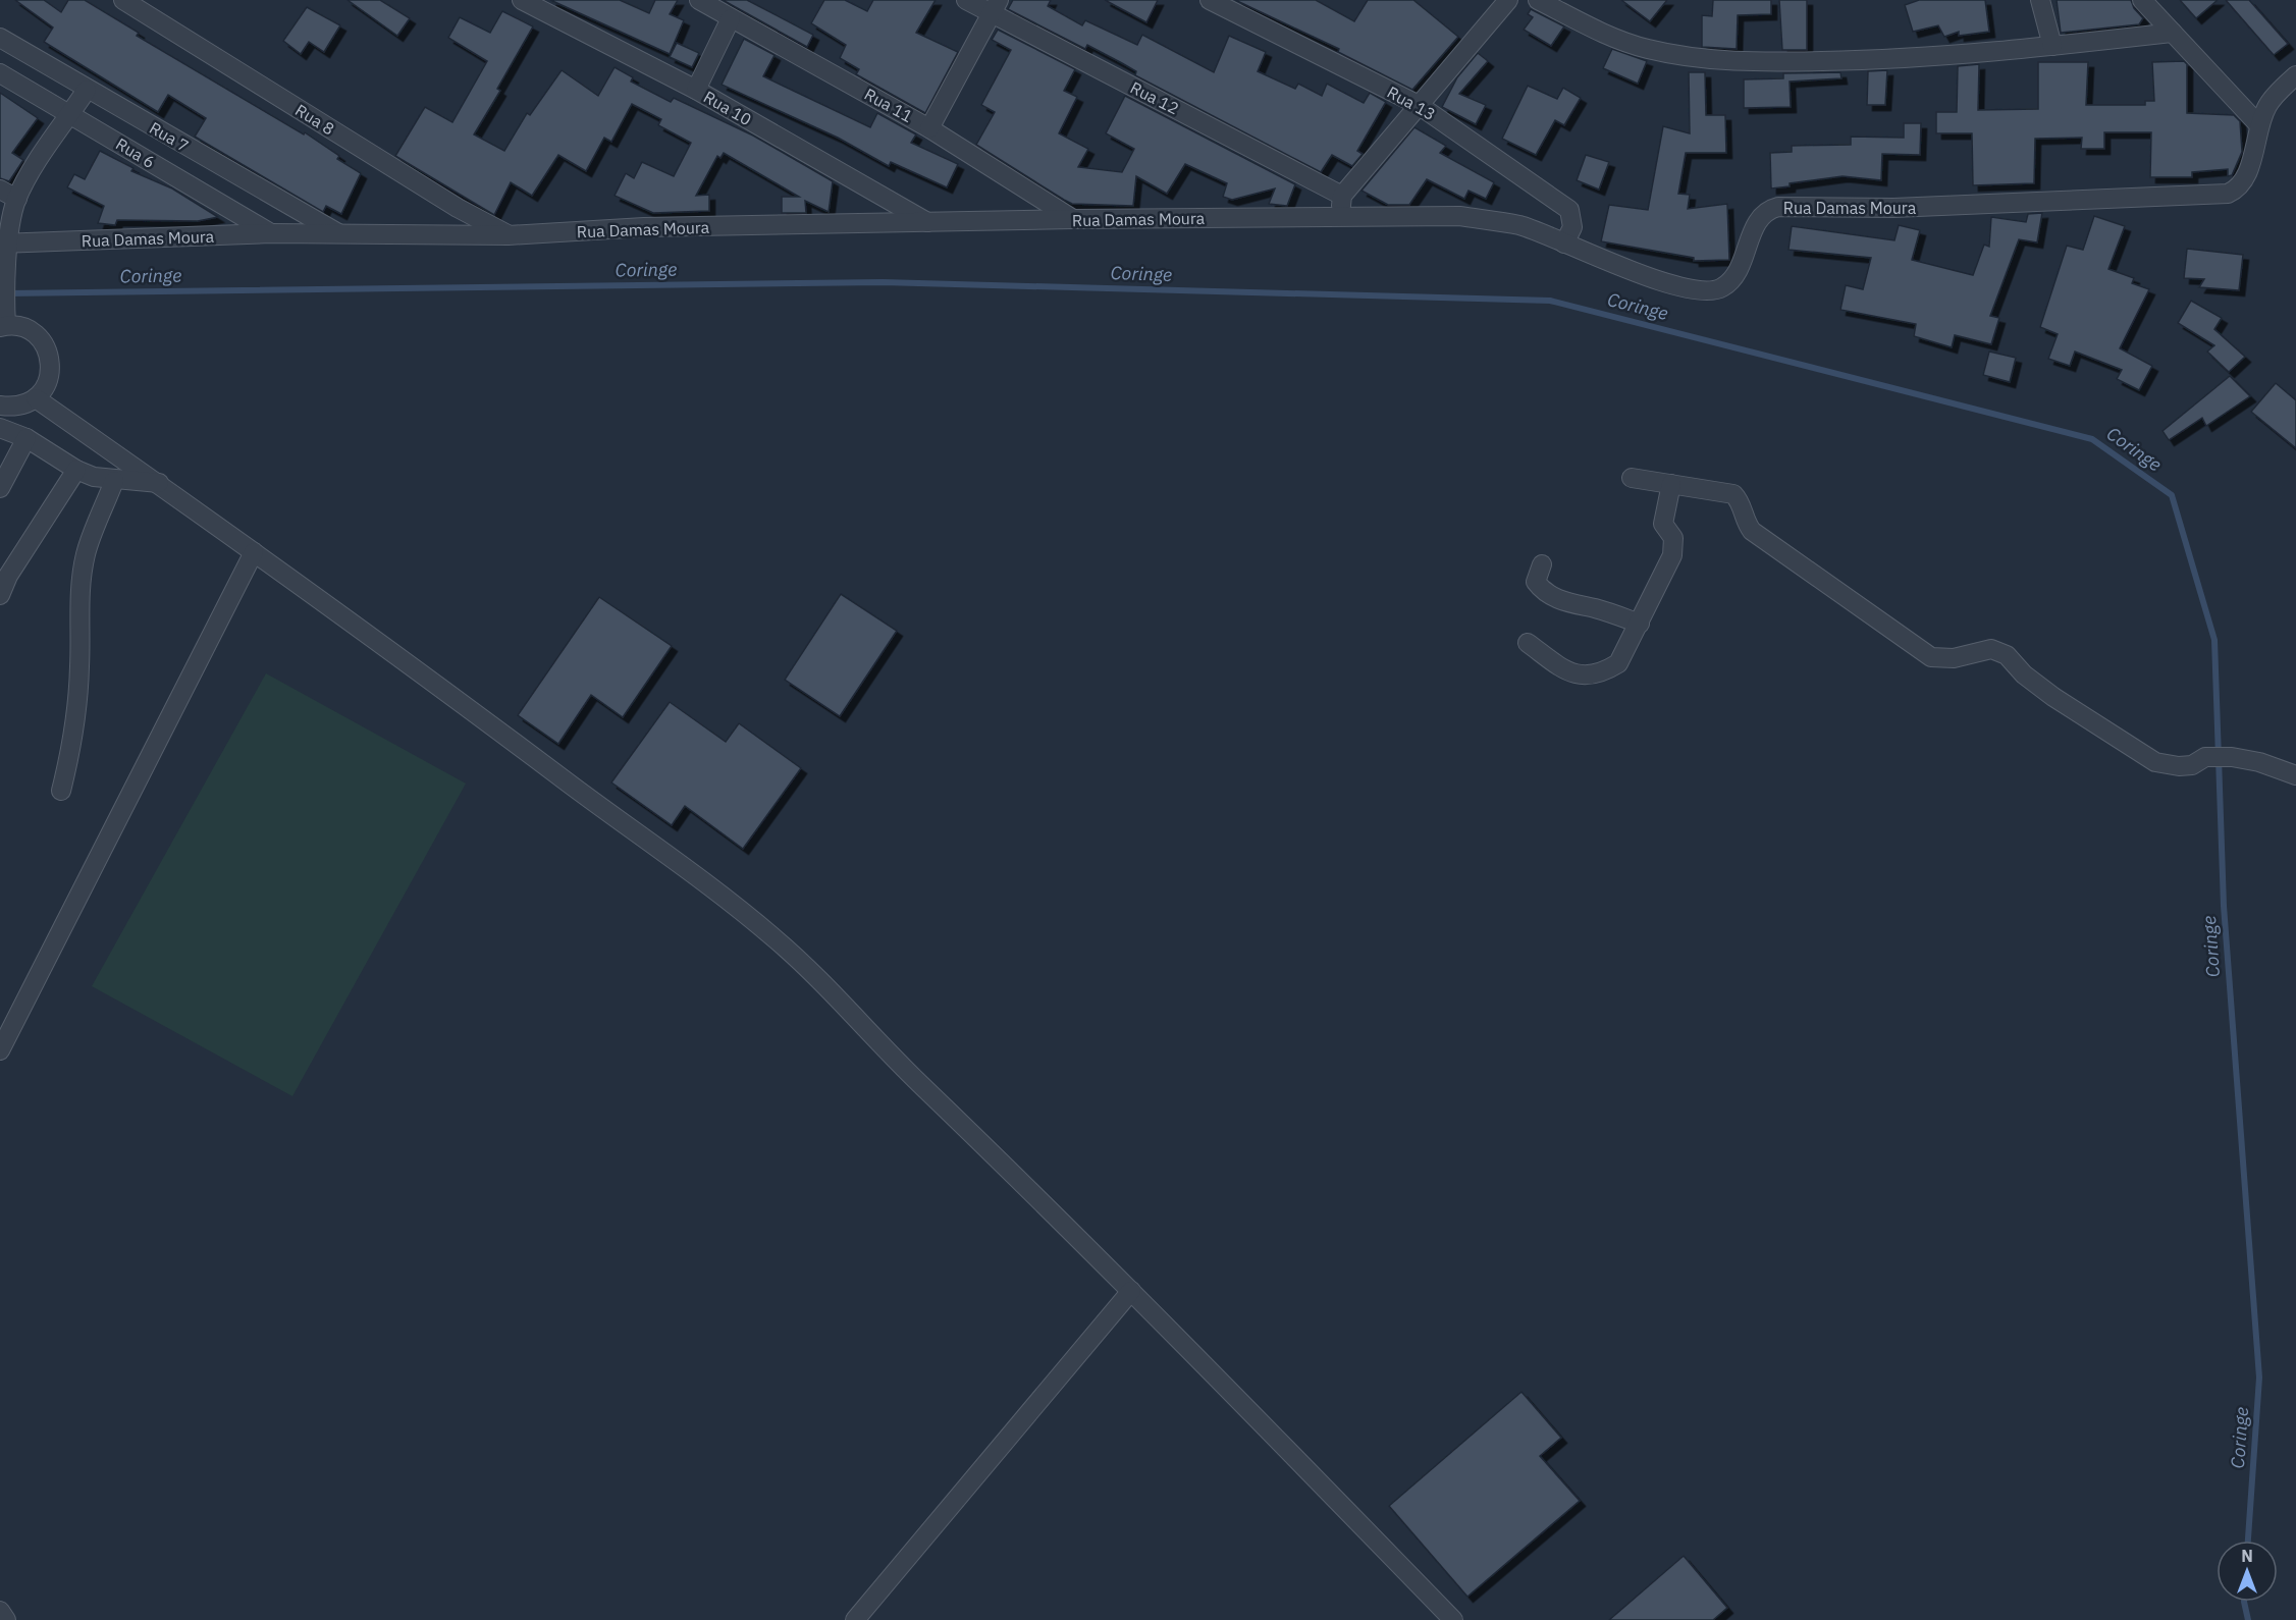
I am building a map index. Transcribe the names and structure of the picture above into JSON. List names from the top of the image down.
{
  "streets": {
    "street": [
      "Rua 12",
      "Rua 13",
      "Rua 11",
      "Rua 10",
      "Rua 8",
      "Rua 7",
      "Rua 6",
      "Rua Damas Moura"
    ]
  },
  "crossings": [
    ["Rua 13", "Rua Damas Moura"],
    ["Rua 11", "Rua Damas Moura"],
    ["Rua 10", "Rua Damas Moura"],
    ["Rua 8", "Rua Damas Moura"],
    ["Rua 7", "Rua Damas Moura"],
    ["Rua 6", "Rua Damas Moura"]
  ],
  "water": ["Coringe"],
  "north": "top"
}
